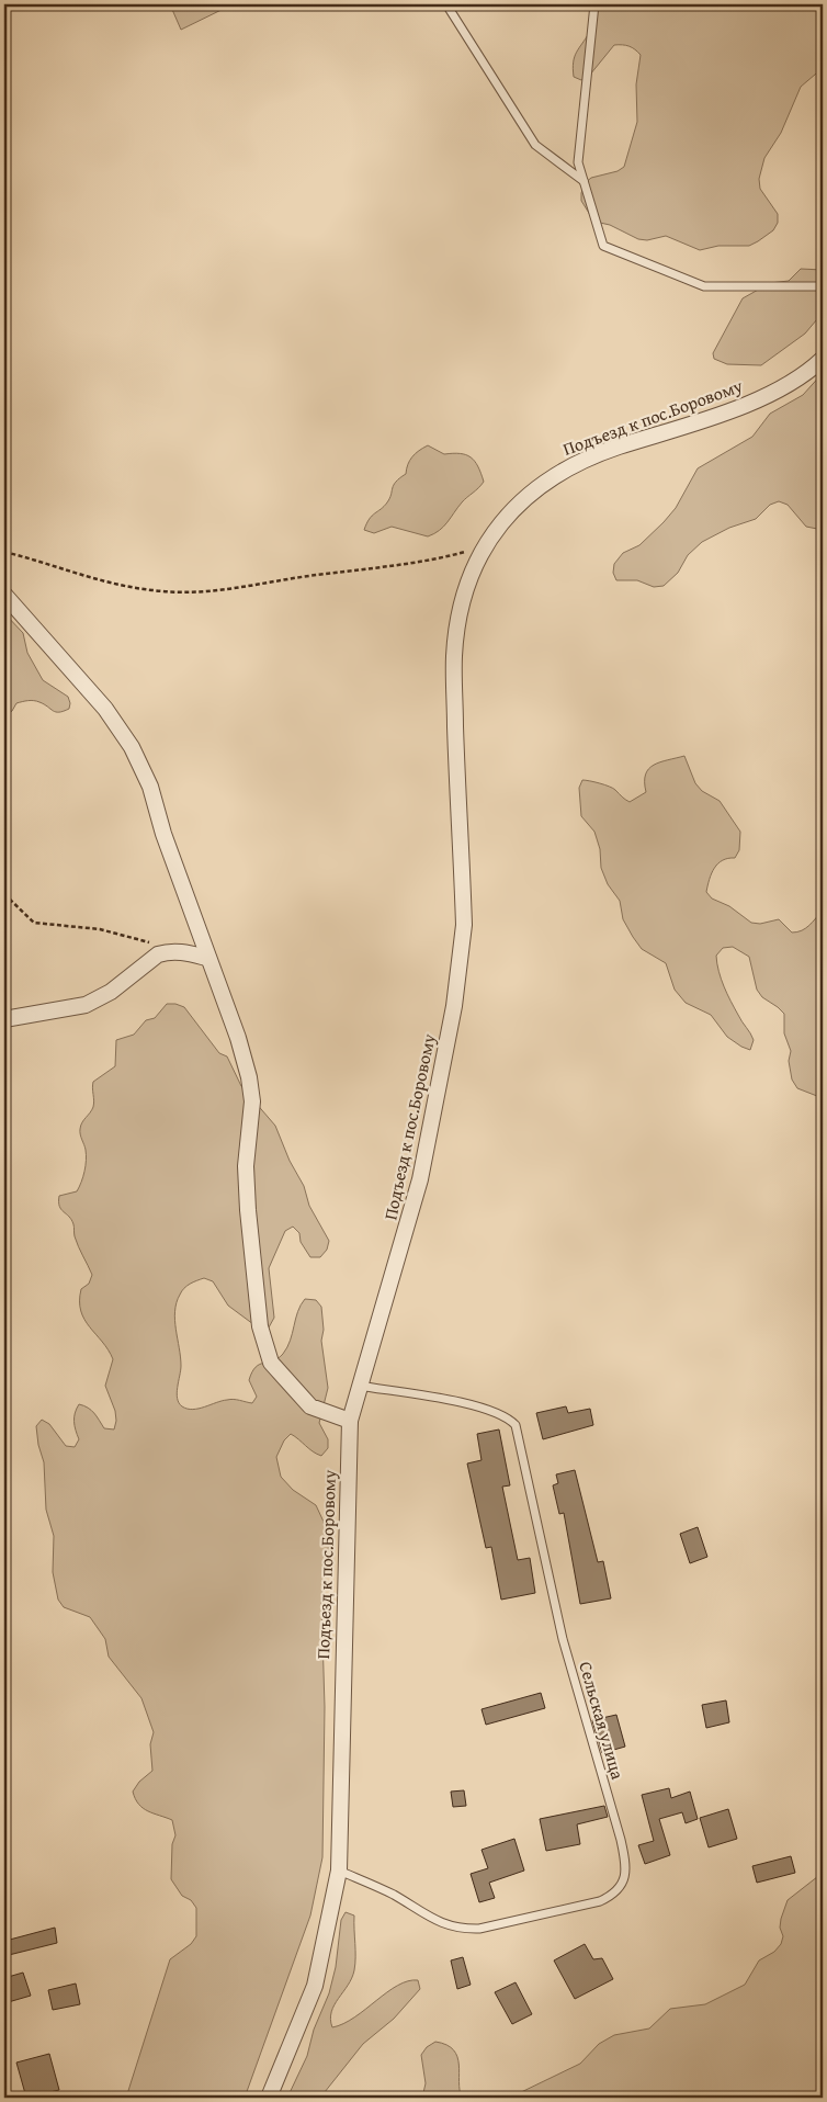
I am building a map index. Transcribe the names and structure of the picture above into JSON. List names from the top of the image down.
{
  "streets": {
    "street": ["Подъезд к пос.Боровому"],
    "lane": ["Сельская улица"]
  },
  "crossings": [
    ["Подъезд к пос.Боровому", "Сельская улица"]
  ]
}
